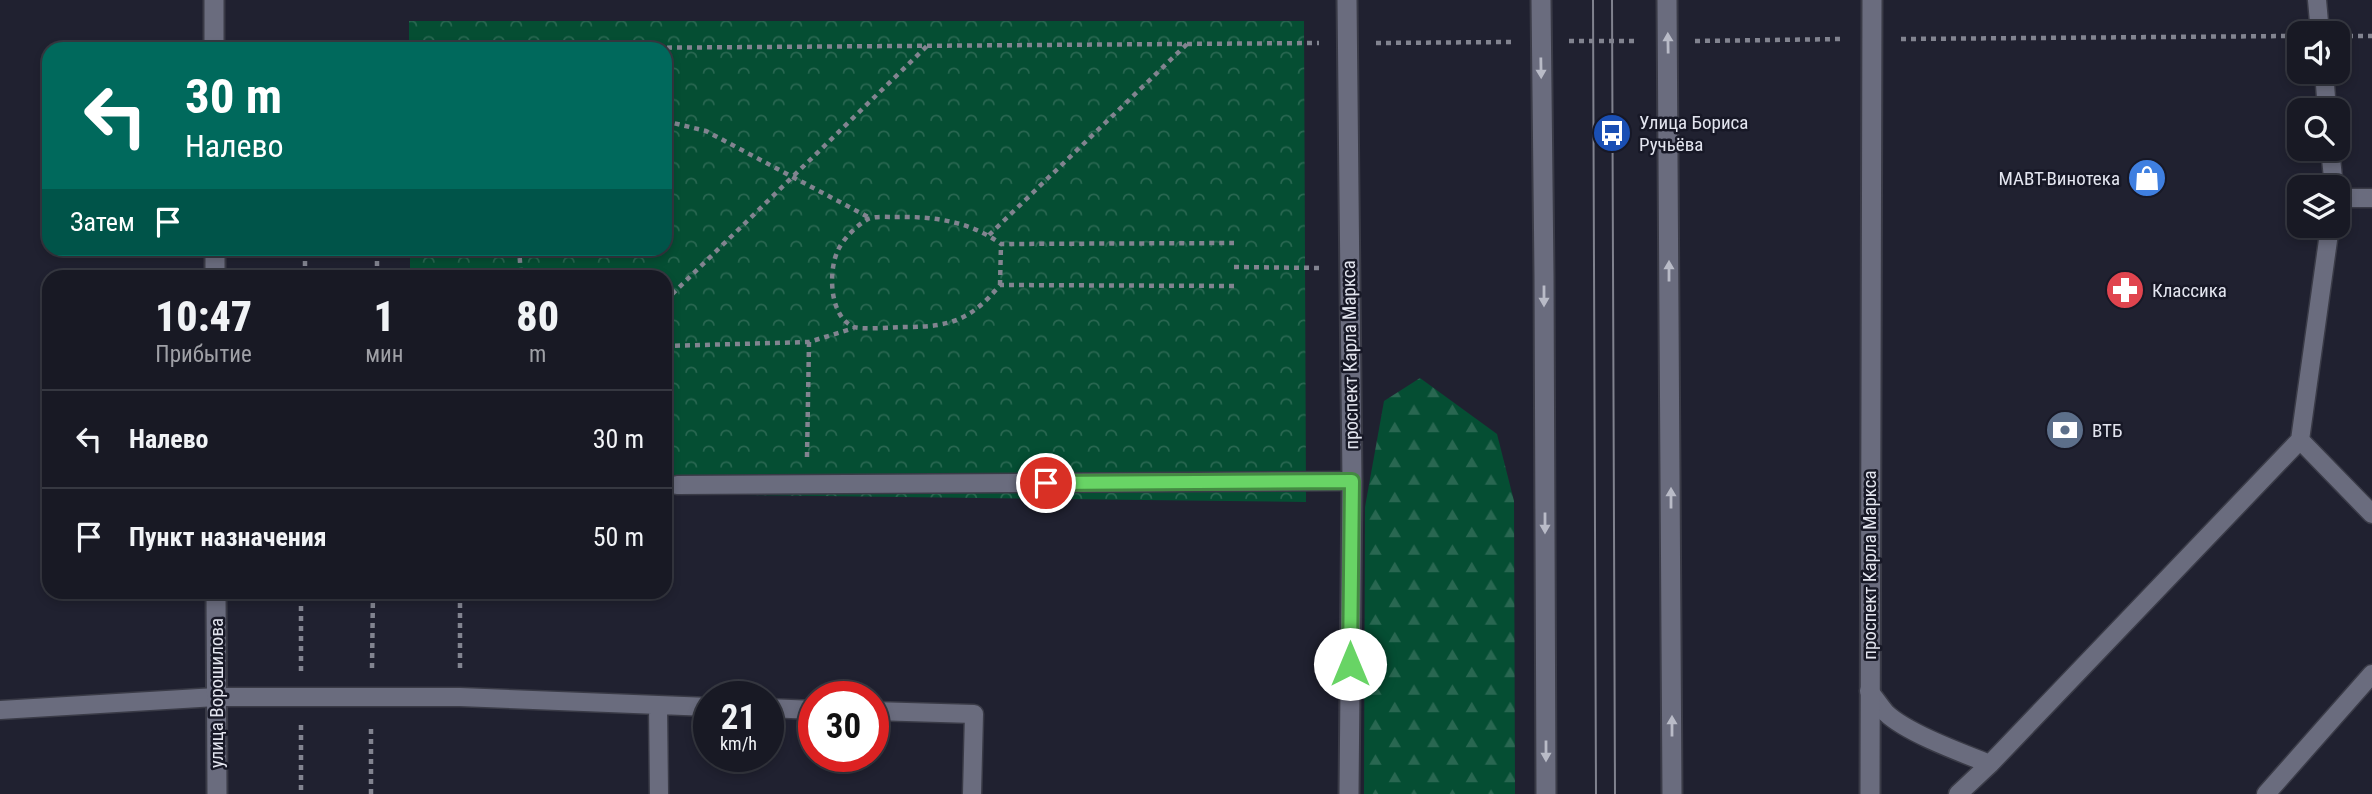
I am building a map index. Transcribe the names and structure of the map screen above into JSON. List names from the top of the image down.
{
  "streets": {
    "main road": ["проспект Карла Маркса", "улица Ворошилова"]
  },
  "places": {
    "bus stop": ["Улица Бориса Ручьёва"],
    "shop": ["МАВТ-Винотека"],
    "pharmacy": ["Классика"],
    "bank": ["ВТБ"]
  },
  "page": {
    "turn": ["30 m", "Налево"],
    "then": "Затем",
    "eta": [
      "10:47",
      "Прибытие",
      "1",
      "мин",
      "80",
      "m"
    ],
    "list": [
      {
        "name": "Налево",
        "value": "30 m"
      },
      {
        "name": "Пункт назначения",
        "value": "50 m"
      }
    ],
    "speed": "21 km/h",
    "limit": "30"
  }
}
